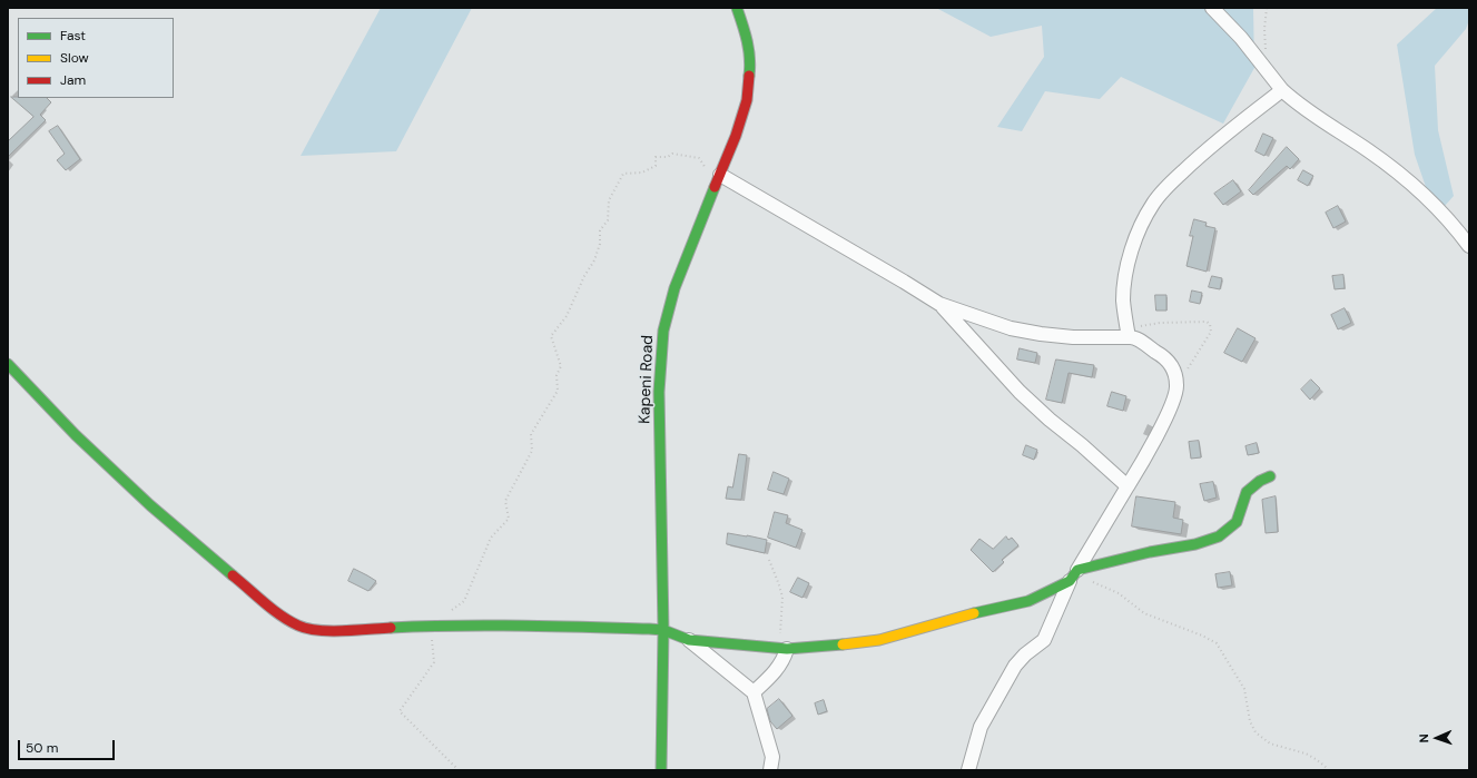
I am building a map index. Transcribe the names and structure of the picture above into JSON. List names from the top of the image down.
{
  "streets": {
    "street": ["Kapeni Road"]
  },
  "legend": ["Fast", "Slow", "Jam"],
  "scale_bar": "50 m",
  "north": "left"
}
